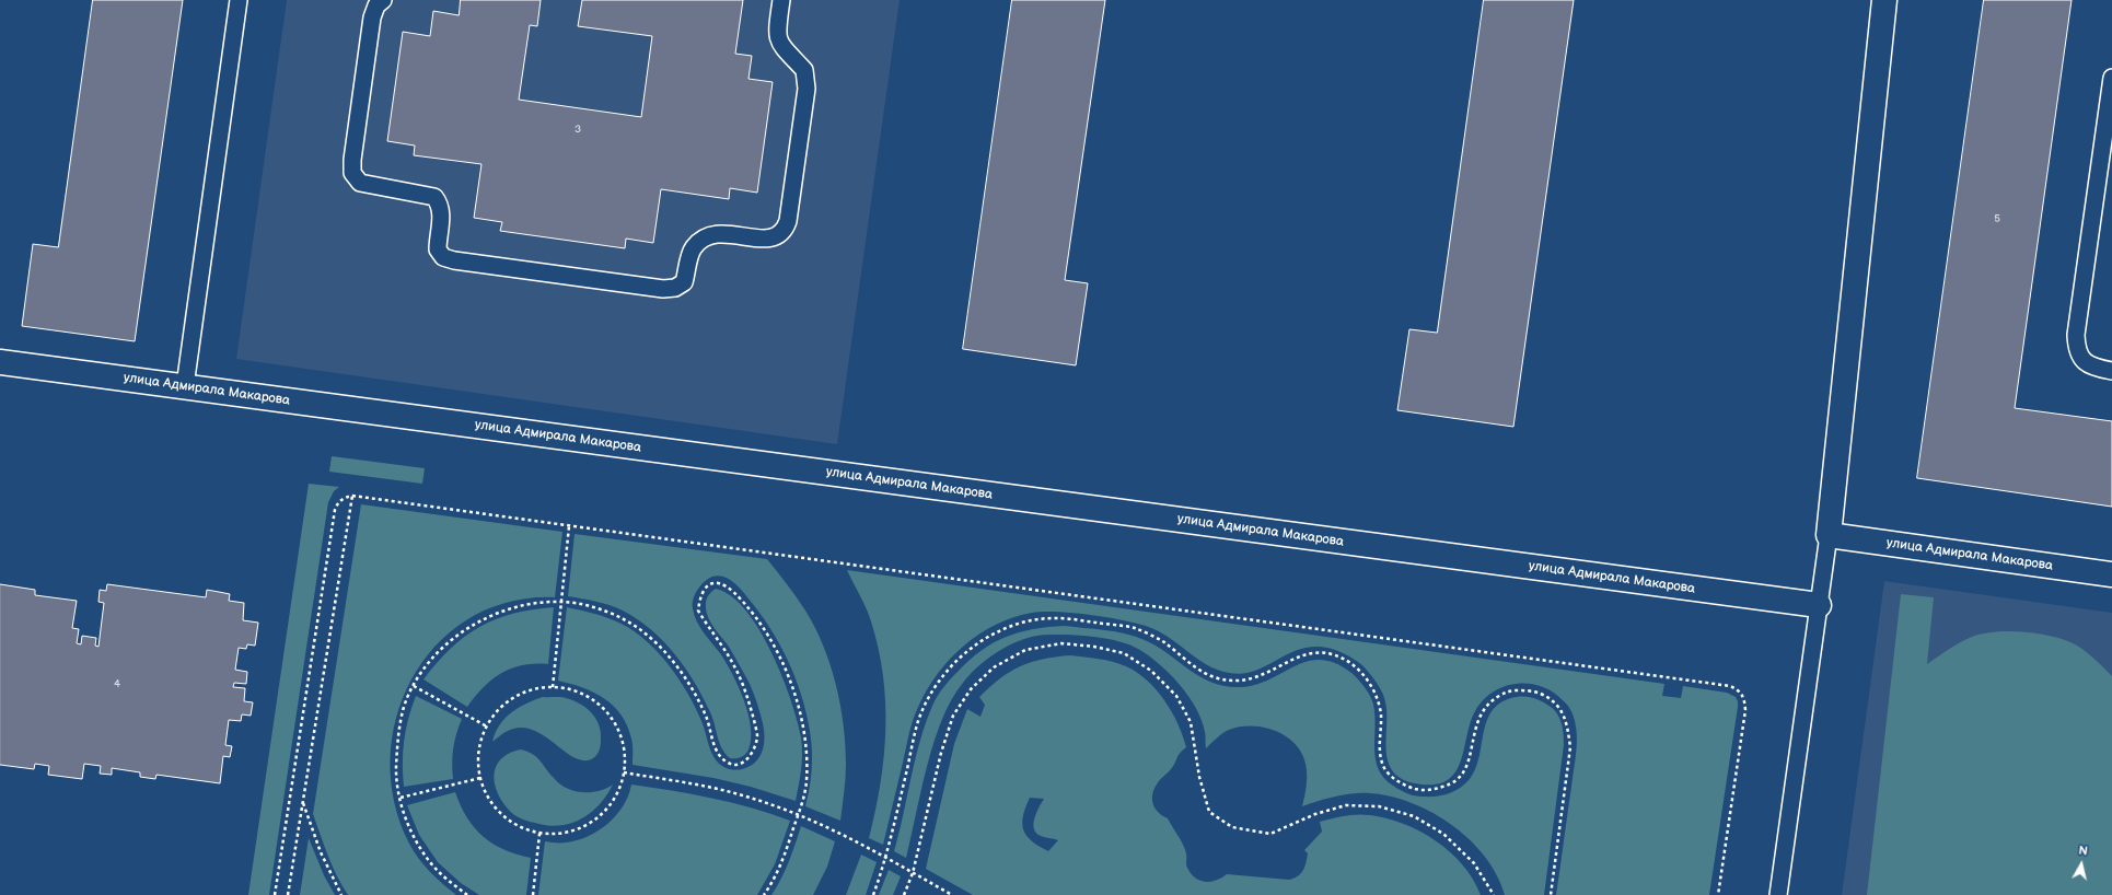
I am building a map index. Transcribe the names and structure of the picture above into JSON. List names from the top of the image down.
{
  "streets": {
    "street": ["улица Адмирала Макарова"]
  },
  "house_numbers": ["3", "5", "4"],
  "north": "top"
}
